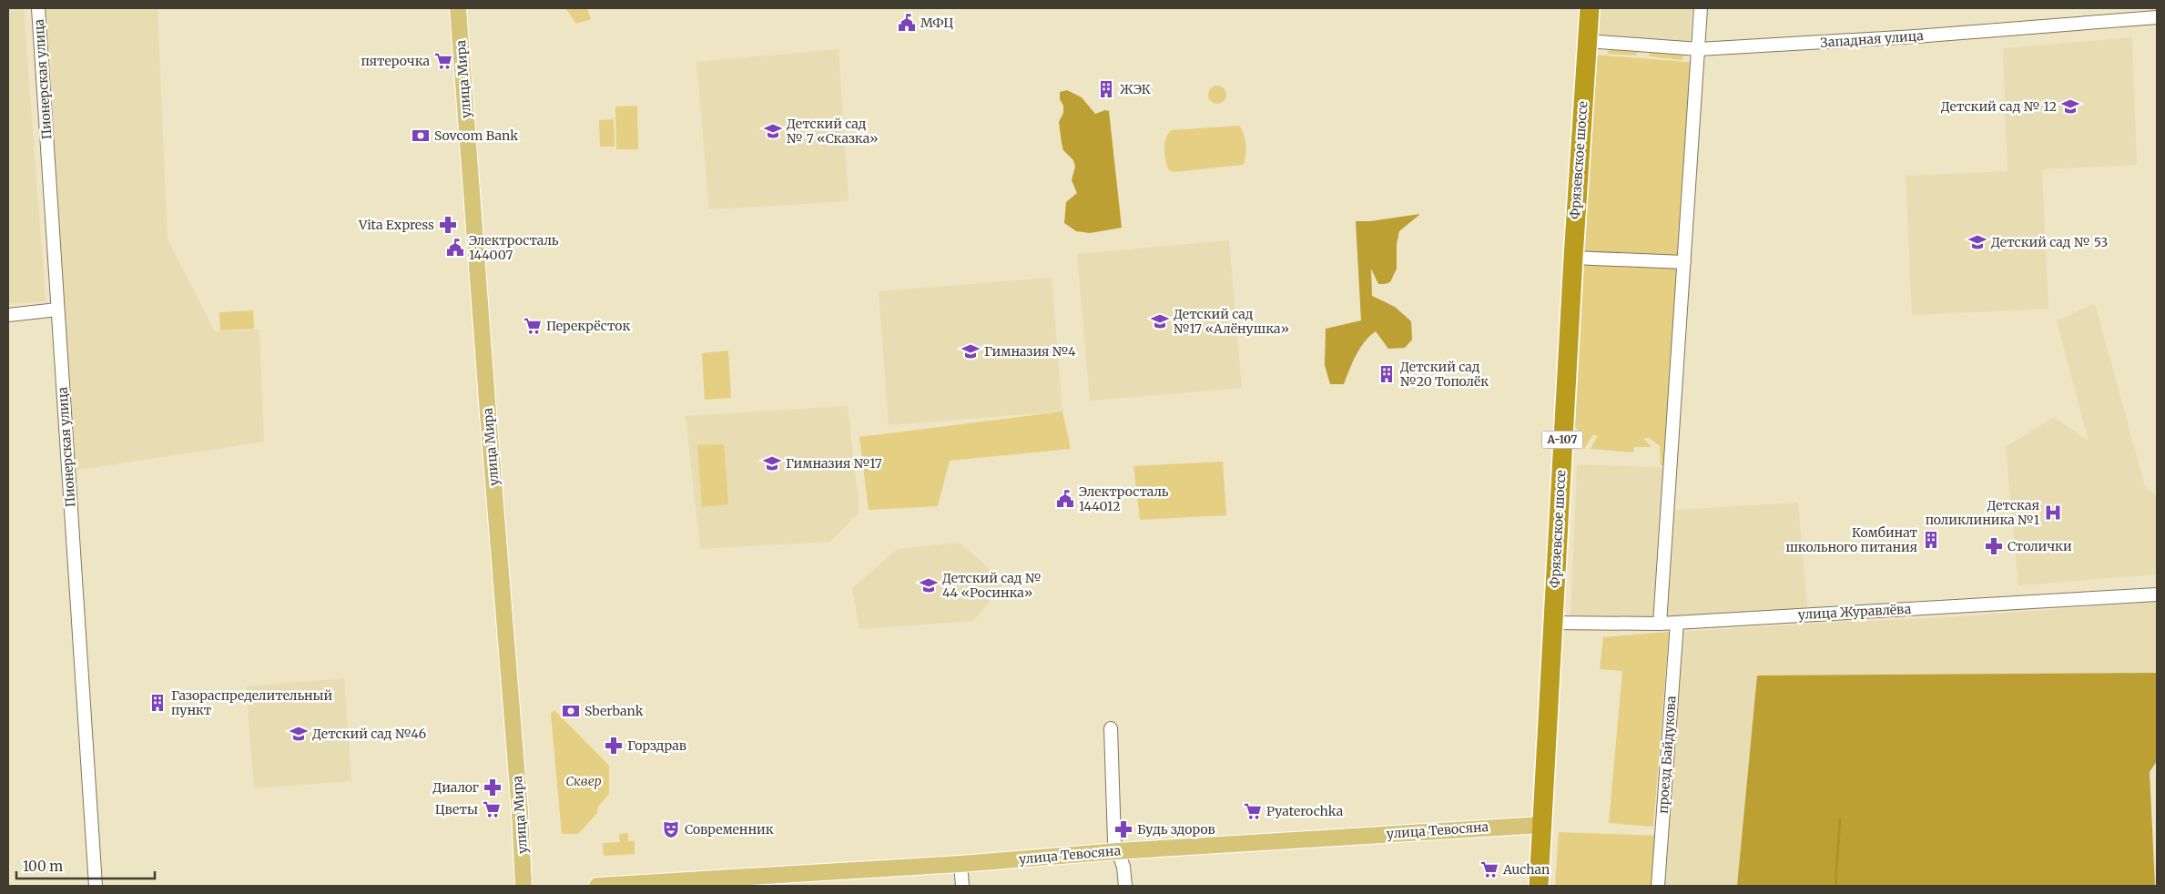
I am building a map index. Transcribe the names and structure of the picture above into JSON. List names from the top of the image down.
{
  "streets": {
    "highway": ["Фрязевское шоссе", "А-107"],
    "main road": ["улица Мира", "улица Тевосяна"],
    "street": [
      "Западная улица",
      "Пионерская улица",
      "улица Журавлёва",
      "проезд Байдукова"
    ]
  },
  "crossings": [
    ["Западная улица", "Фрязевское шоссе"],
    ["Фрязевское шоссе", "улица Журавлёва"],
    ["Фрязевское шоссе", "улица Тевосяна"],
    ["улица Журавлёва", "проезд Байдукова"]
  ],
  "parks": ["Сквер"],
  "places": {
    "public building": ["МФЦ", "Электросталь 144007", "Электросталь 144012"],
    "supermarket": [
      "пятерочка",
      "Перекрёсток",
      "Цветы",
      "Pyaterochka",
      "Auchan"
    ],
    "building": [
      "ЖЭК",
      "Детский сад №20 Тополёк",
      "Комбинат школьного питания",
      "Газораспределительный пункт"
    ],
    "school or university": [
      "Детский сад № 12",
      "Детский сад № 7 «Сказка»",
      "Детский сад № 53",
      "Детский сад №17 «Алёнушка»",
      "Гимназия №4",
      "Гимназия №17",
      "Детский сад № 44 «Росинка»",
      "Детский сад №46"
    ],
    "bank": ["Sovcom Bank", "Sberbank"],
    "pharmacy": [
      "Vita Express",
      "Столички",
      "Горздрав",
      "Диалог",
      "Будь здоров"
    ],
    "hospital": ["Детская поликлиника №1"],
    "theatre": ["Современник"]
  },
  "scale_bar": "100 m"
}
